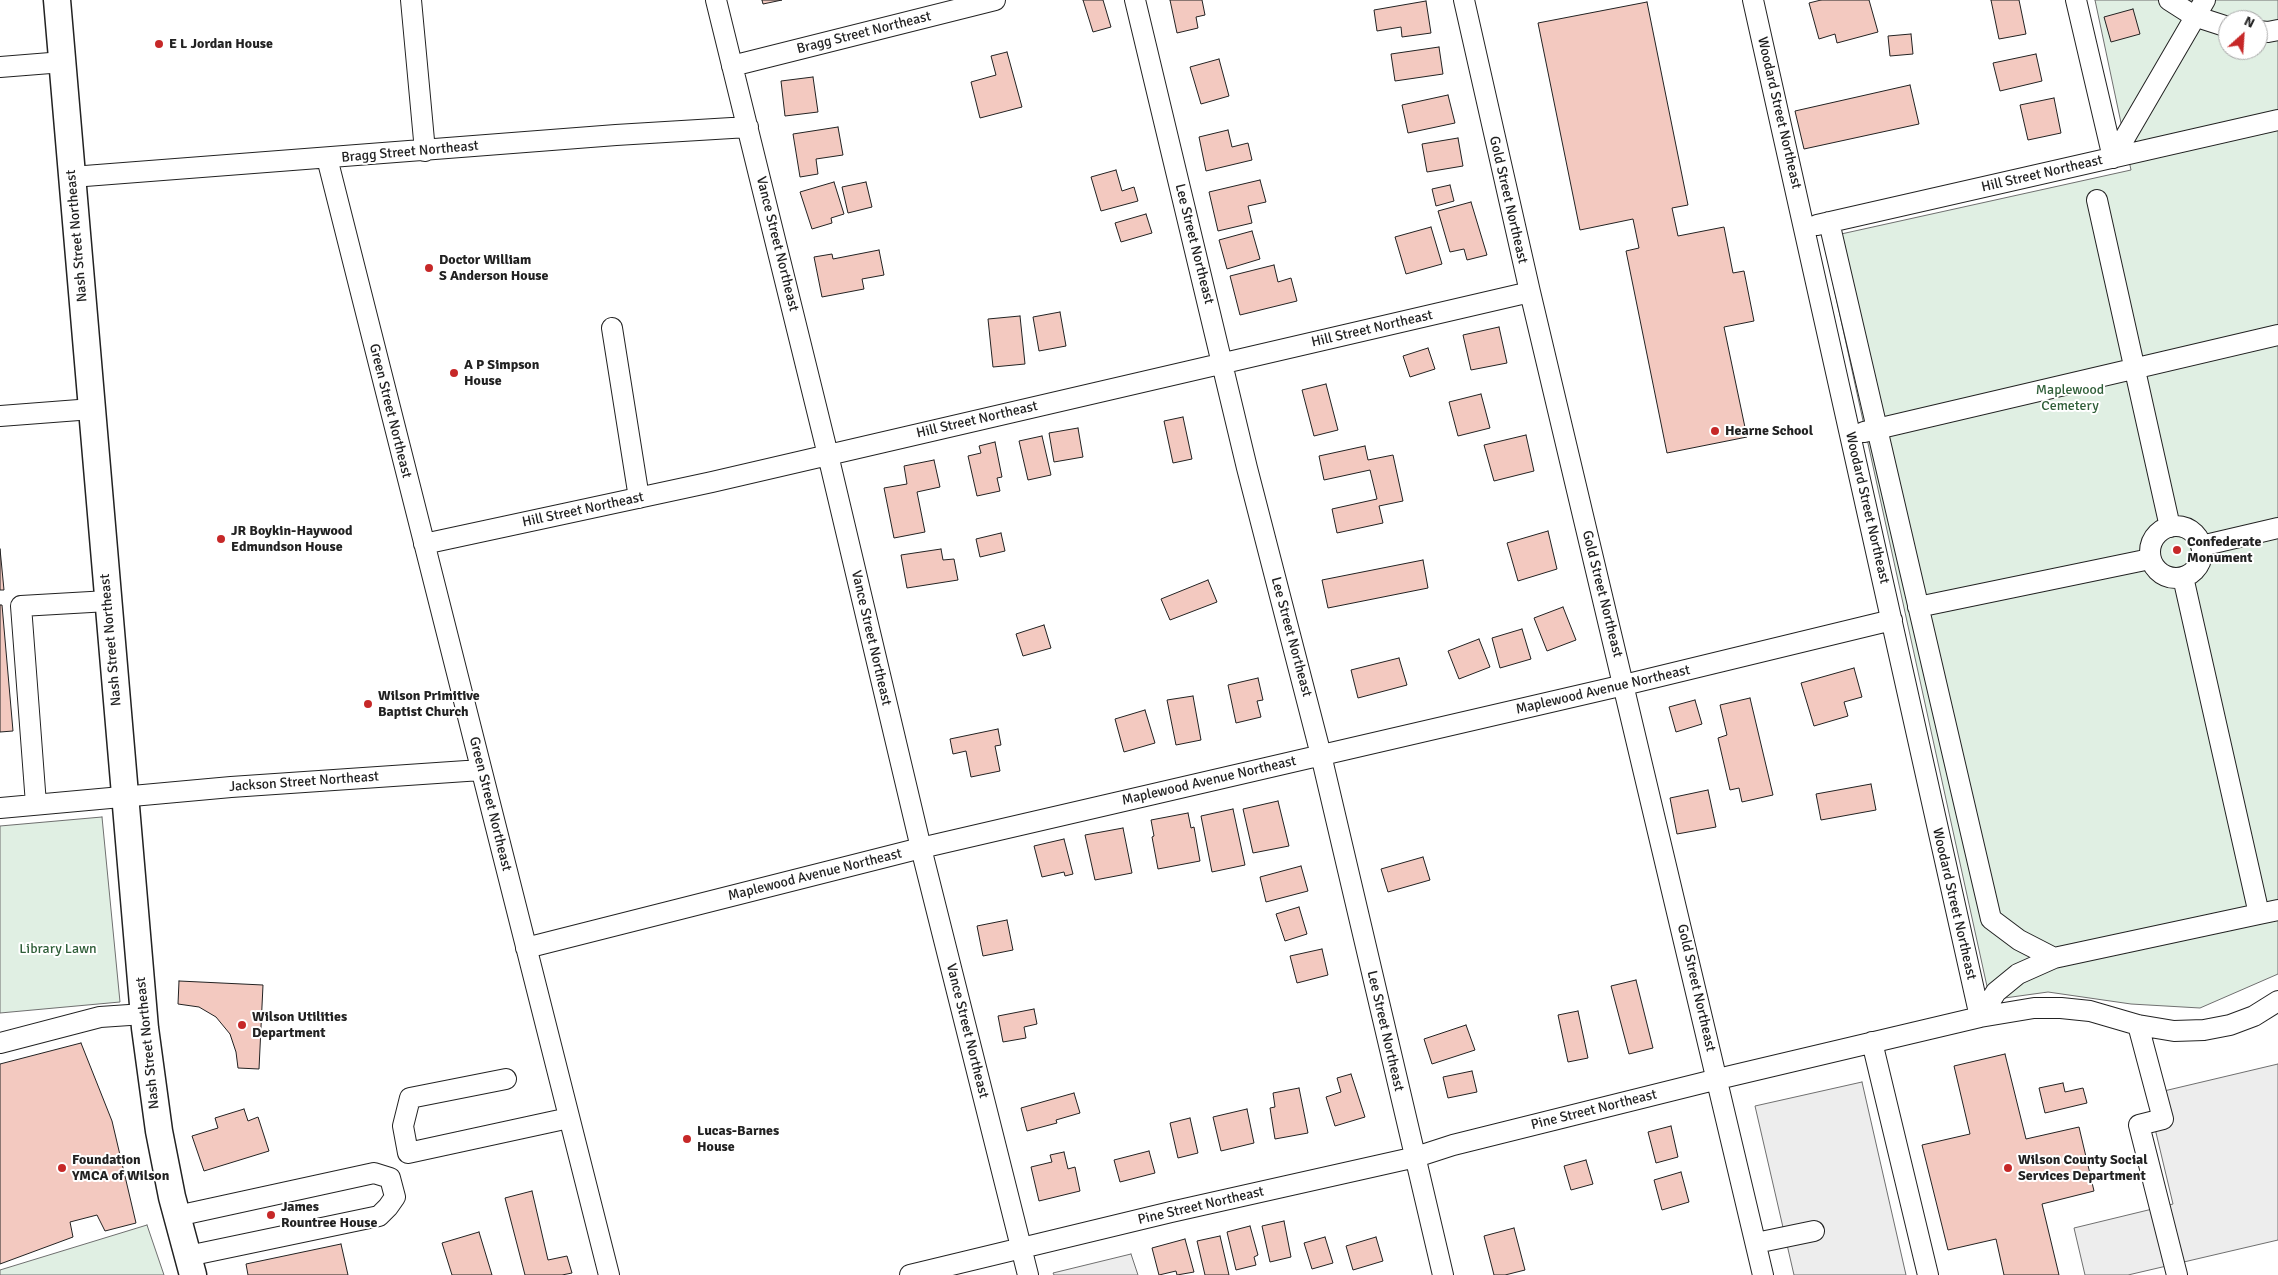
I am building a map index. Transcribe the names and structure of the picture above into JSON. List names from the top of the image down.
{
  "streets": {
    "main road": ["Nash Street Northeast"],
    "street": [
      "Bragg Street Northeast",
      "Woodard Street Northeast",
      "Hill Street Northeast",
      "Gold Street Northeast",
      "Vance Street Northeast",
      "Lee Street Northeast",
      "Green Street Northeast",
      "Maplewood Avenue Northeast",
      "Jackson Street Northeast",
      "Pine Street Northeast"
    ]
  },
  "crossings": [
    ["Bragg Street Northeast", "Nash Street Northeast"],
    ["Bragg Street Northeast", "Vance Street Northeast"],
    ["Bragg Street Northeast", "Green Street Northeast"],
    ["Woodard Street Northeast", "Hill Street Northeast"],
    ["Woodard Street Northeast", "Maplewood Avenue Northeast"],
    ["Woodard Street Northeast", "Pine Street Northeast"],
    ["Hill Street Northeast", "Gold Street Northeast"],
    ["Hill Street Northeast", "Vance Street Northeast"],
    ["Hill Street Northeast", "Lee Street Northeast"],
    ["Hill Street Northeast", "Green Street Northeast"],
    ["Gold Street Northeast", "Maplewood Avenue Northeast"],
    ["Gold Street Northeast", "Pine Street Northeast"],
    ["Nash Street Northeast", "Jackson Street Northeast"],
    ["Vance Street Northeast", "Maplewood Avenue Northeast"],
    ["Vance Street Northeast", "Pine Street Northeast"],
    ["Lee Street Northeast", "Maplewood Avenue Northeast"],
    ["Lee Street Northeast", "Pine Street Northeast"],
    ["Green Street Northeast", "Maplewood Avenue Northeast"],
    ["Green Street Northeast", "Jackson Street Northeast"]
  ],
  "parks": ["Maplewood Cemetery", "Library Lawn"],
  "places": [
    "E L Jordan House",
    "Doctor William S Anderson House",
    "A P Simpson House",
    "Hearne School",
    "JR Boykin-Haywood Edmundson House",
    "Confederate Monument",
    "Wilson Primitive Baptist Church",
    "Wilson Utilities Department",
    "Lucas-Barnes House",
    "Foundation YMCA of Wilson",
    "Wilson County Social Services Department",
    "James Rountree House"
  ],
  "north": "top right"
}
